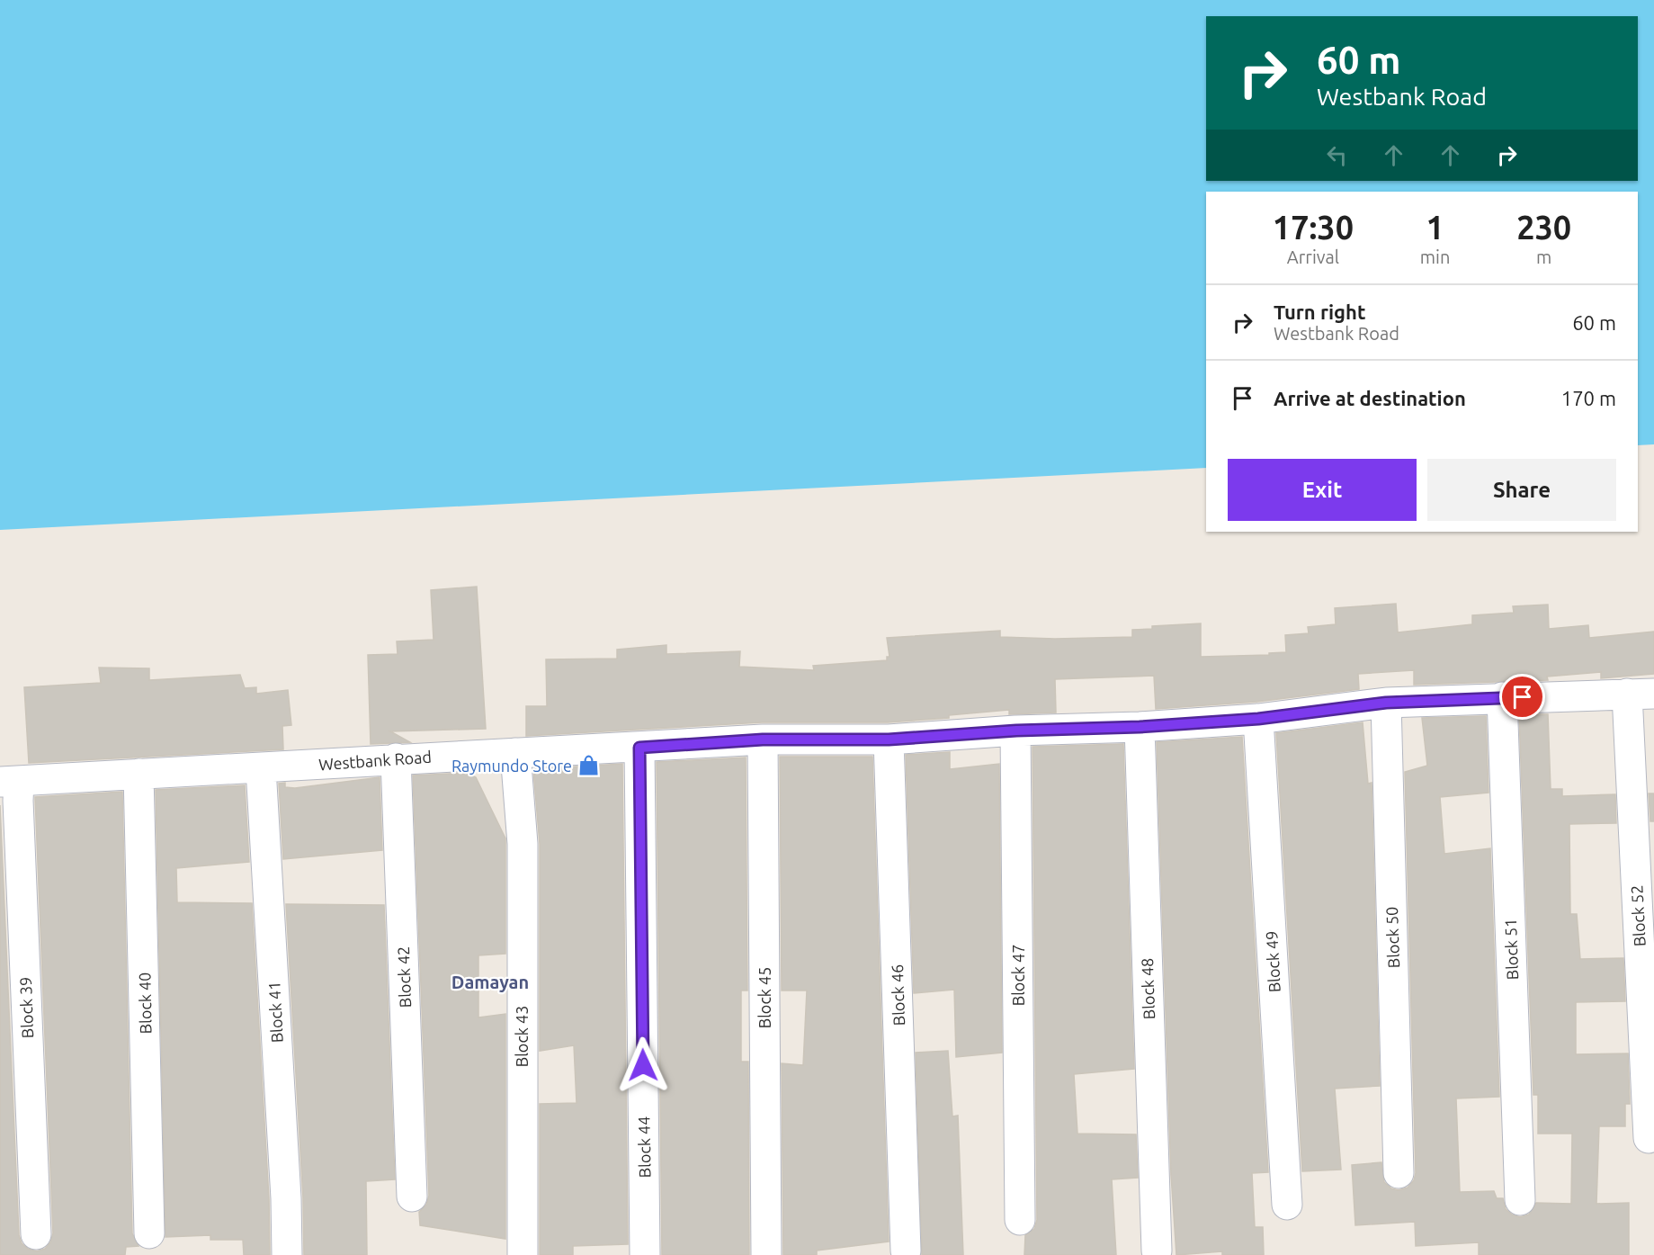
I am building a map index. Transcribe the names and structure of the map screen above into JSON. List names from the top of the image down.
{
  "streets": {
    "street": [
      "Westbank Road",
      "Block 52",
      "Block 50",
      "Block 51",
      "Block 49",
      "Block 47",
      "Block 42",
      "Block 48",
      "Block 46",
      "Block 45",
      "Block 40",
      "Block 39",
      "Block 41",
      "Block 43",
      "Block 44"
    ]
  },
  "crossings": [
    ["Westbank Road", "Block 52"],
    ["Westbank Road", "Block 50"],
    ["Westbank Road", "Block 51"],
    ["Westbank Road", "Block 49"],
    ["Westbank Road", "Block 47"],
    ["Westbank Road", "Block 42"],
    ["Westbank Road", "Block 48"],
    ["Westbank Road", "Block 46"],
    ["Westbank Road", "Block 45"],
    ["Westbank Road", "Block 40"],
    ["Westbank Road", "Block 39"],
    ["Westbank Road", "Block 41"],
    ["Westbank Road", "Block 43"],
    ["Westbank Road", "Block 44"]
  ],
  "districts": ["Damayan"],
  "places": {
    "shop": ["Raymundo Store"]
  },
  "page": {
    "turn": ["60 m", "Westbank Road"],
    "eta": [
      "17:30",
      "Arrival",
      "1",
      "min",
      "230",
      "m"
    ],
    "list": [
      {
        "name": "Turn right",
        "note": "Westbank Road",
        "value": "60 m"
      },
      {
        "name": "Arrive at destination",
        "value": "170 m"
      }
    ],
    "buttons": ["Exit", "Share"]
  }
}
